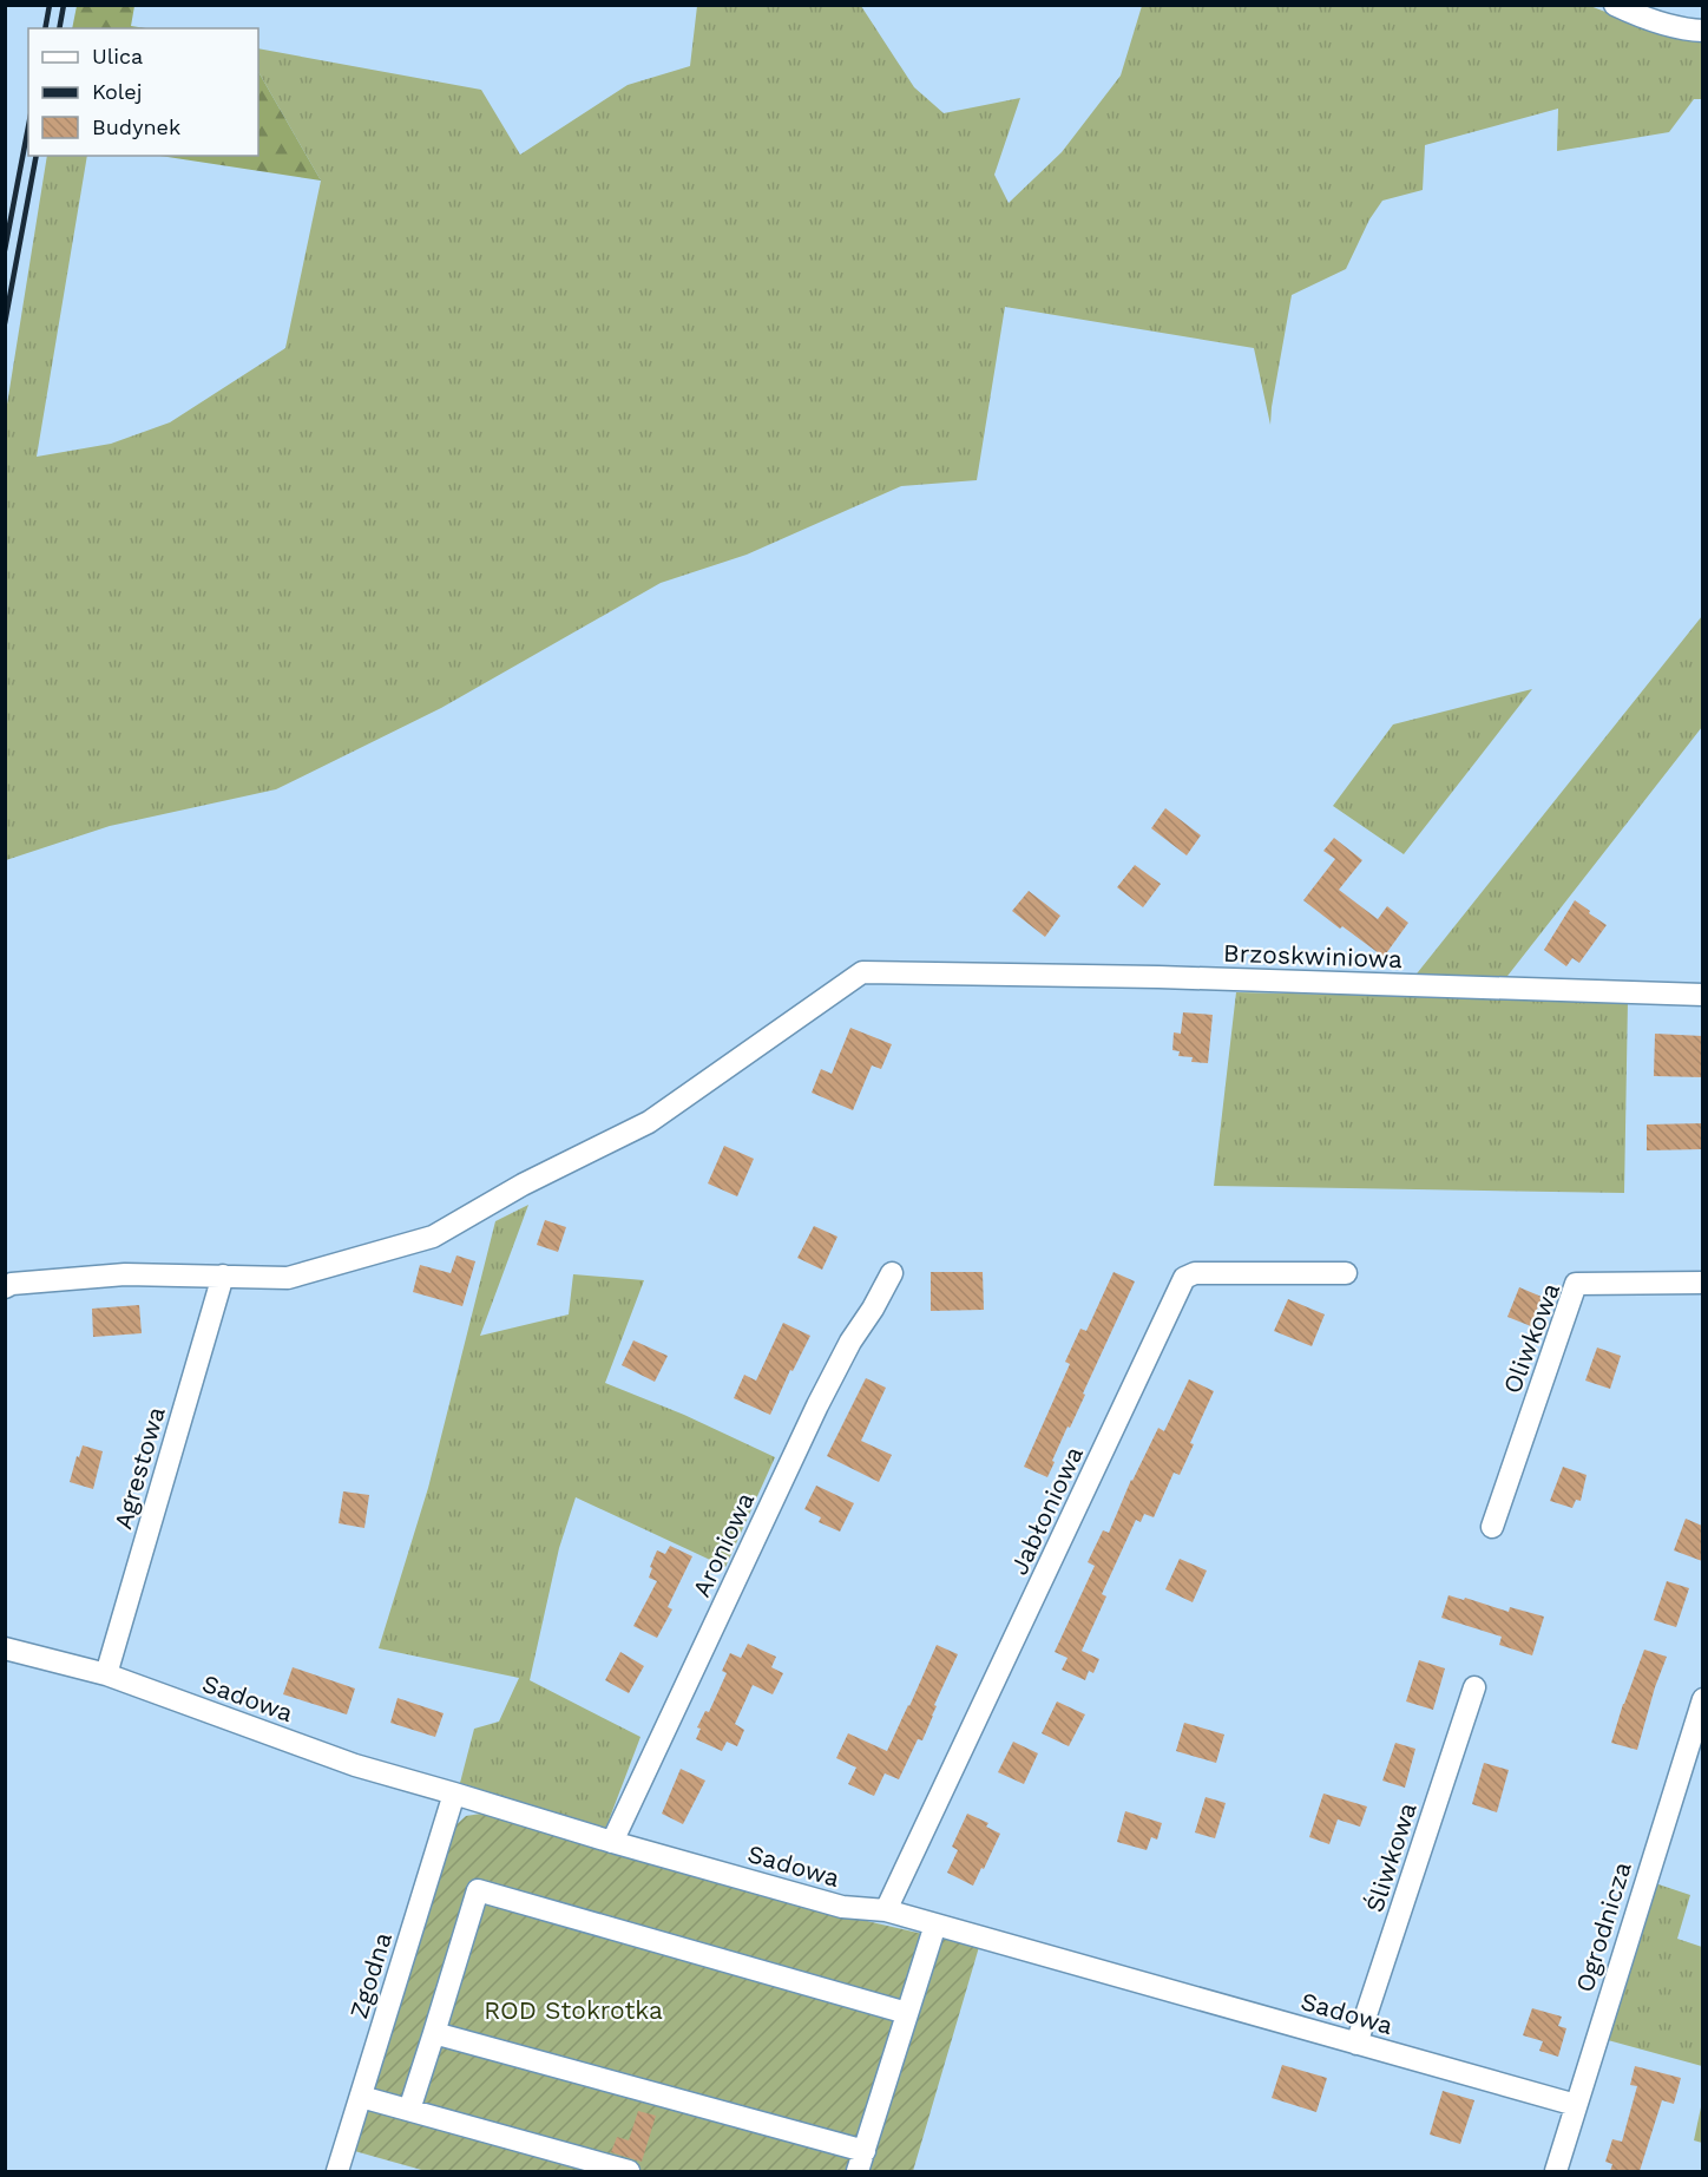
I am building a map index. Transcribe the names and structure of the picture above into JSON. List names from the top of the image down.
{
  "streets": {
    "street": [
      "Brzoskwiniowa",
      "Oliwkowa",
      "Agrestowa",
      "Jabłoniowa",
      "Aroniowa",
      "Sadowa",
      "Śliwkowa",
      "Ogrodnicza",
      "Zgodna"
    ]
  },
  "crossings": [
    ["Brzoskwiniowa", "Agrestowa"],
    ["Agrestowa", "Sadowa"],
    ["Jabłoniowa", "Sadowa"],
    ["Aroniowa", "Sadowa"],
    ["Sadowa", "Śliwkowa"],
    ["Sadowa", "Ogrodnicza"],
    ["Sadowa", "Zgodna"]
  ],
  "parks": ["ROD Stokrotka"],
  "legend": ["Ulica", "Kolej", "Budynek"]
}
